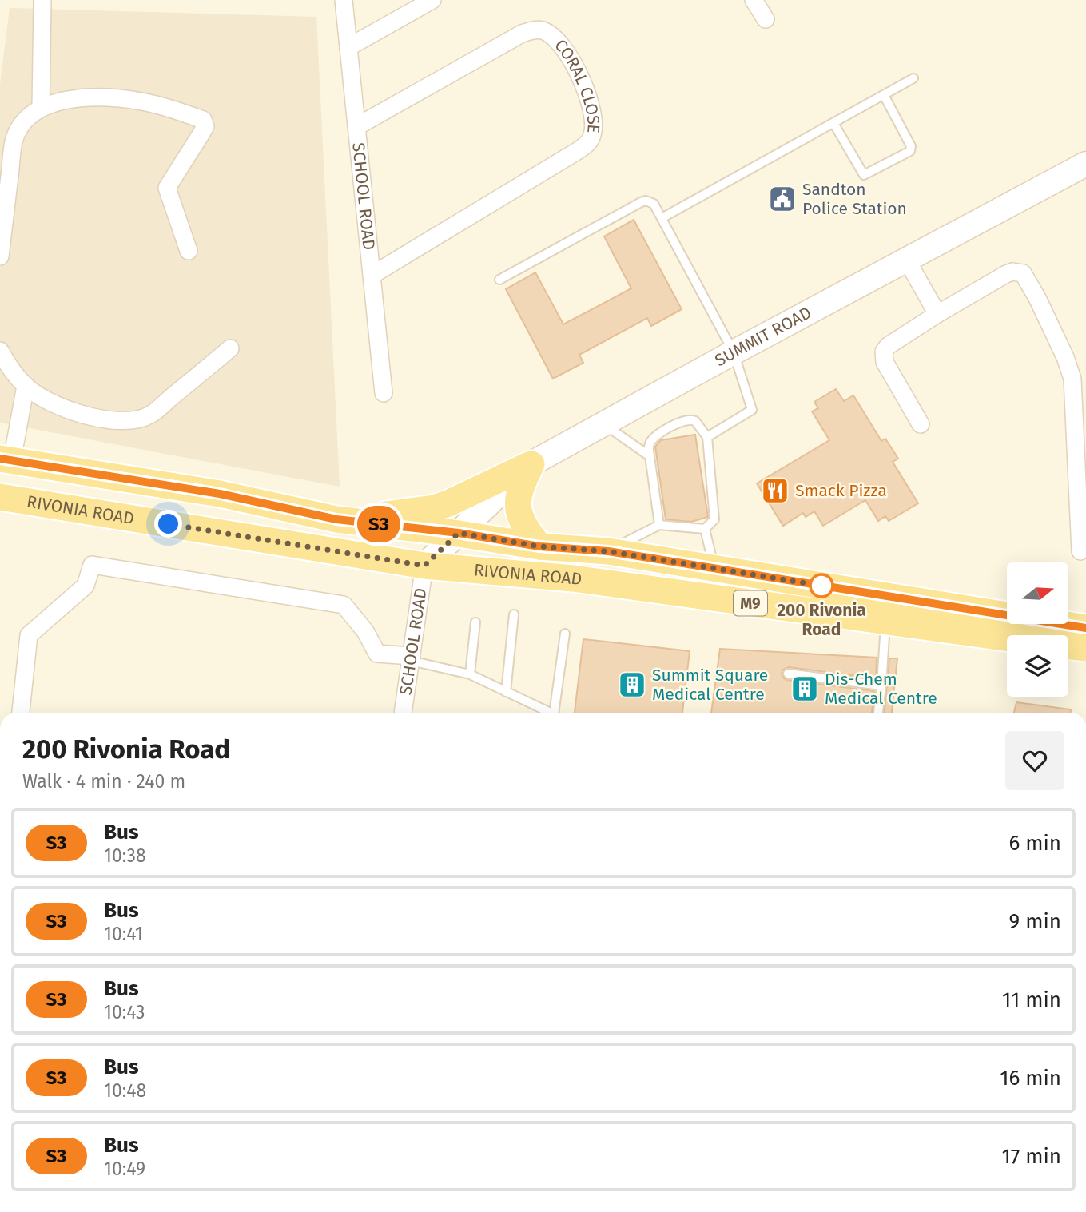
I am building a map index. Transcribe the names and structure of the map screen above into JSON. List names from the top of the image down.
{
  "streets": {
    "main road": ["SUMMIT ROAD", "RIVONIA ROAD", "M9"],
    "street": ["CORAL CLOSE", "SCHOOL ROAD"]
  },
  "crossings": [
    ["CORAL CLOSE", "SCHOOL ROAD"],
    ["SCHOOL ROAD", "SUMMIT ROAD"],
    ["SCHOOL ROAD", "RIVONIA ROAD"],
    ["SUMMIT ROAD", "RIVONIA ROAD"]
  ],
  "places": {
    "public building": ["Sandton Police Station"],
    "restaurant": ["Smack Pizza"],
    "other": ["200 Rivonia Road"],
    "building": ["Summit Square Medical Centre", "Dis-Chem Medical Centre"]
  },
  "lines": ["bus line S3"],
  "north": "right",
  "page": {
    "on_map": "S3",
    "heading": ["200 Rivonia Road", "Walk · 4 min · 240 m"],
    "list": [
      {
        "mark": "S3",
        "name": "Bus",
        "note": "10:38",
        "value": "6 min"
      },
      {
        "mark": "S3",
        "name": "Bus",
        "note": "10:41",
        "value": "9 min"
      },
      {
        "mark": "S3",
        "name": "Bus",
        "note": "10:43",
        "value": "11 min"
      },
      {
        "mark": "S3",
        "name": "Bus",
        "note": "10:48",
        "value": "16 min"
      },
      {
        "mark": "S3",
        "name": "Bus",
        "note": "10:49",
        "value": "17 min"
      }
    ]
  }
}
